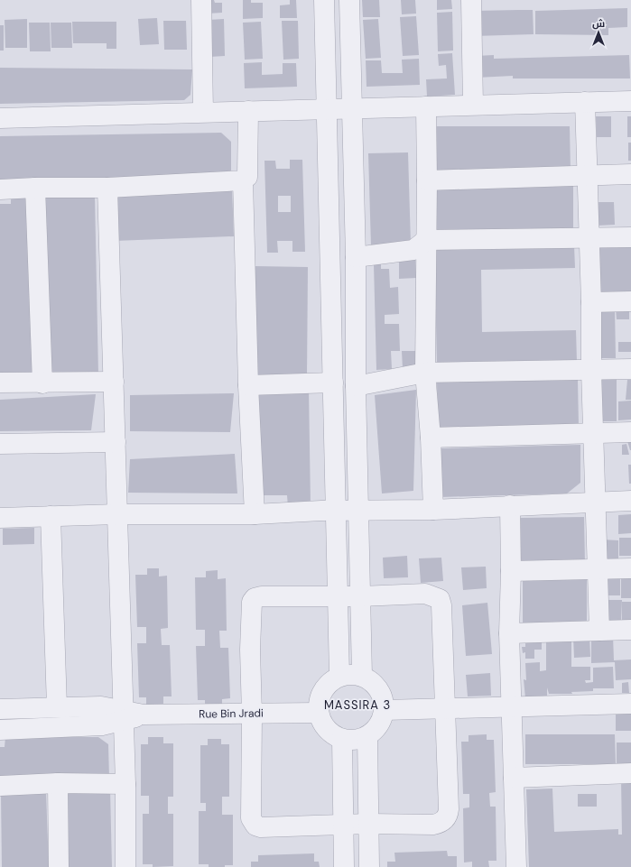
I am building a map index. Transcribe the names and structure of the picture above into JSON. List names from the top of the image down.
{
  "streets": {
    "street": ["Rue Bin Jradi"]
  },
  "districts": ["MASSIRA 3"],
  "north": "top"
}
